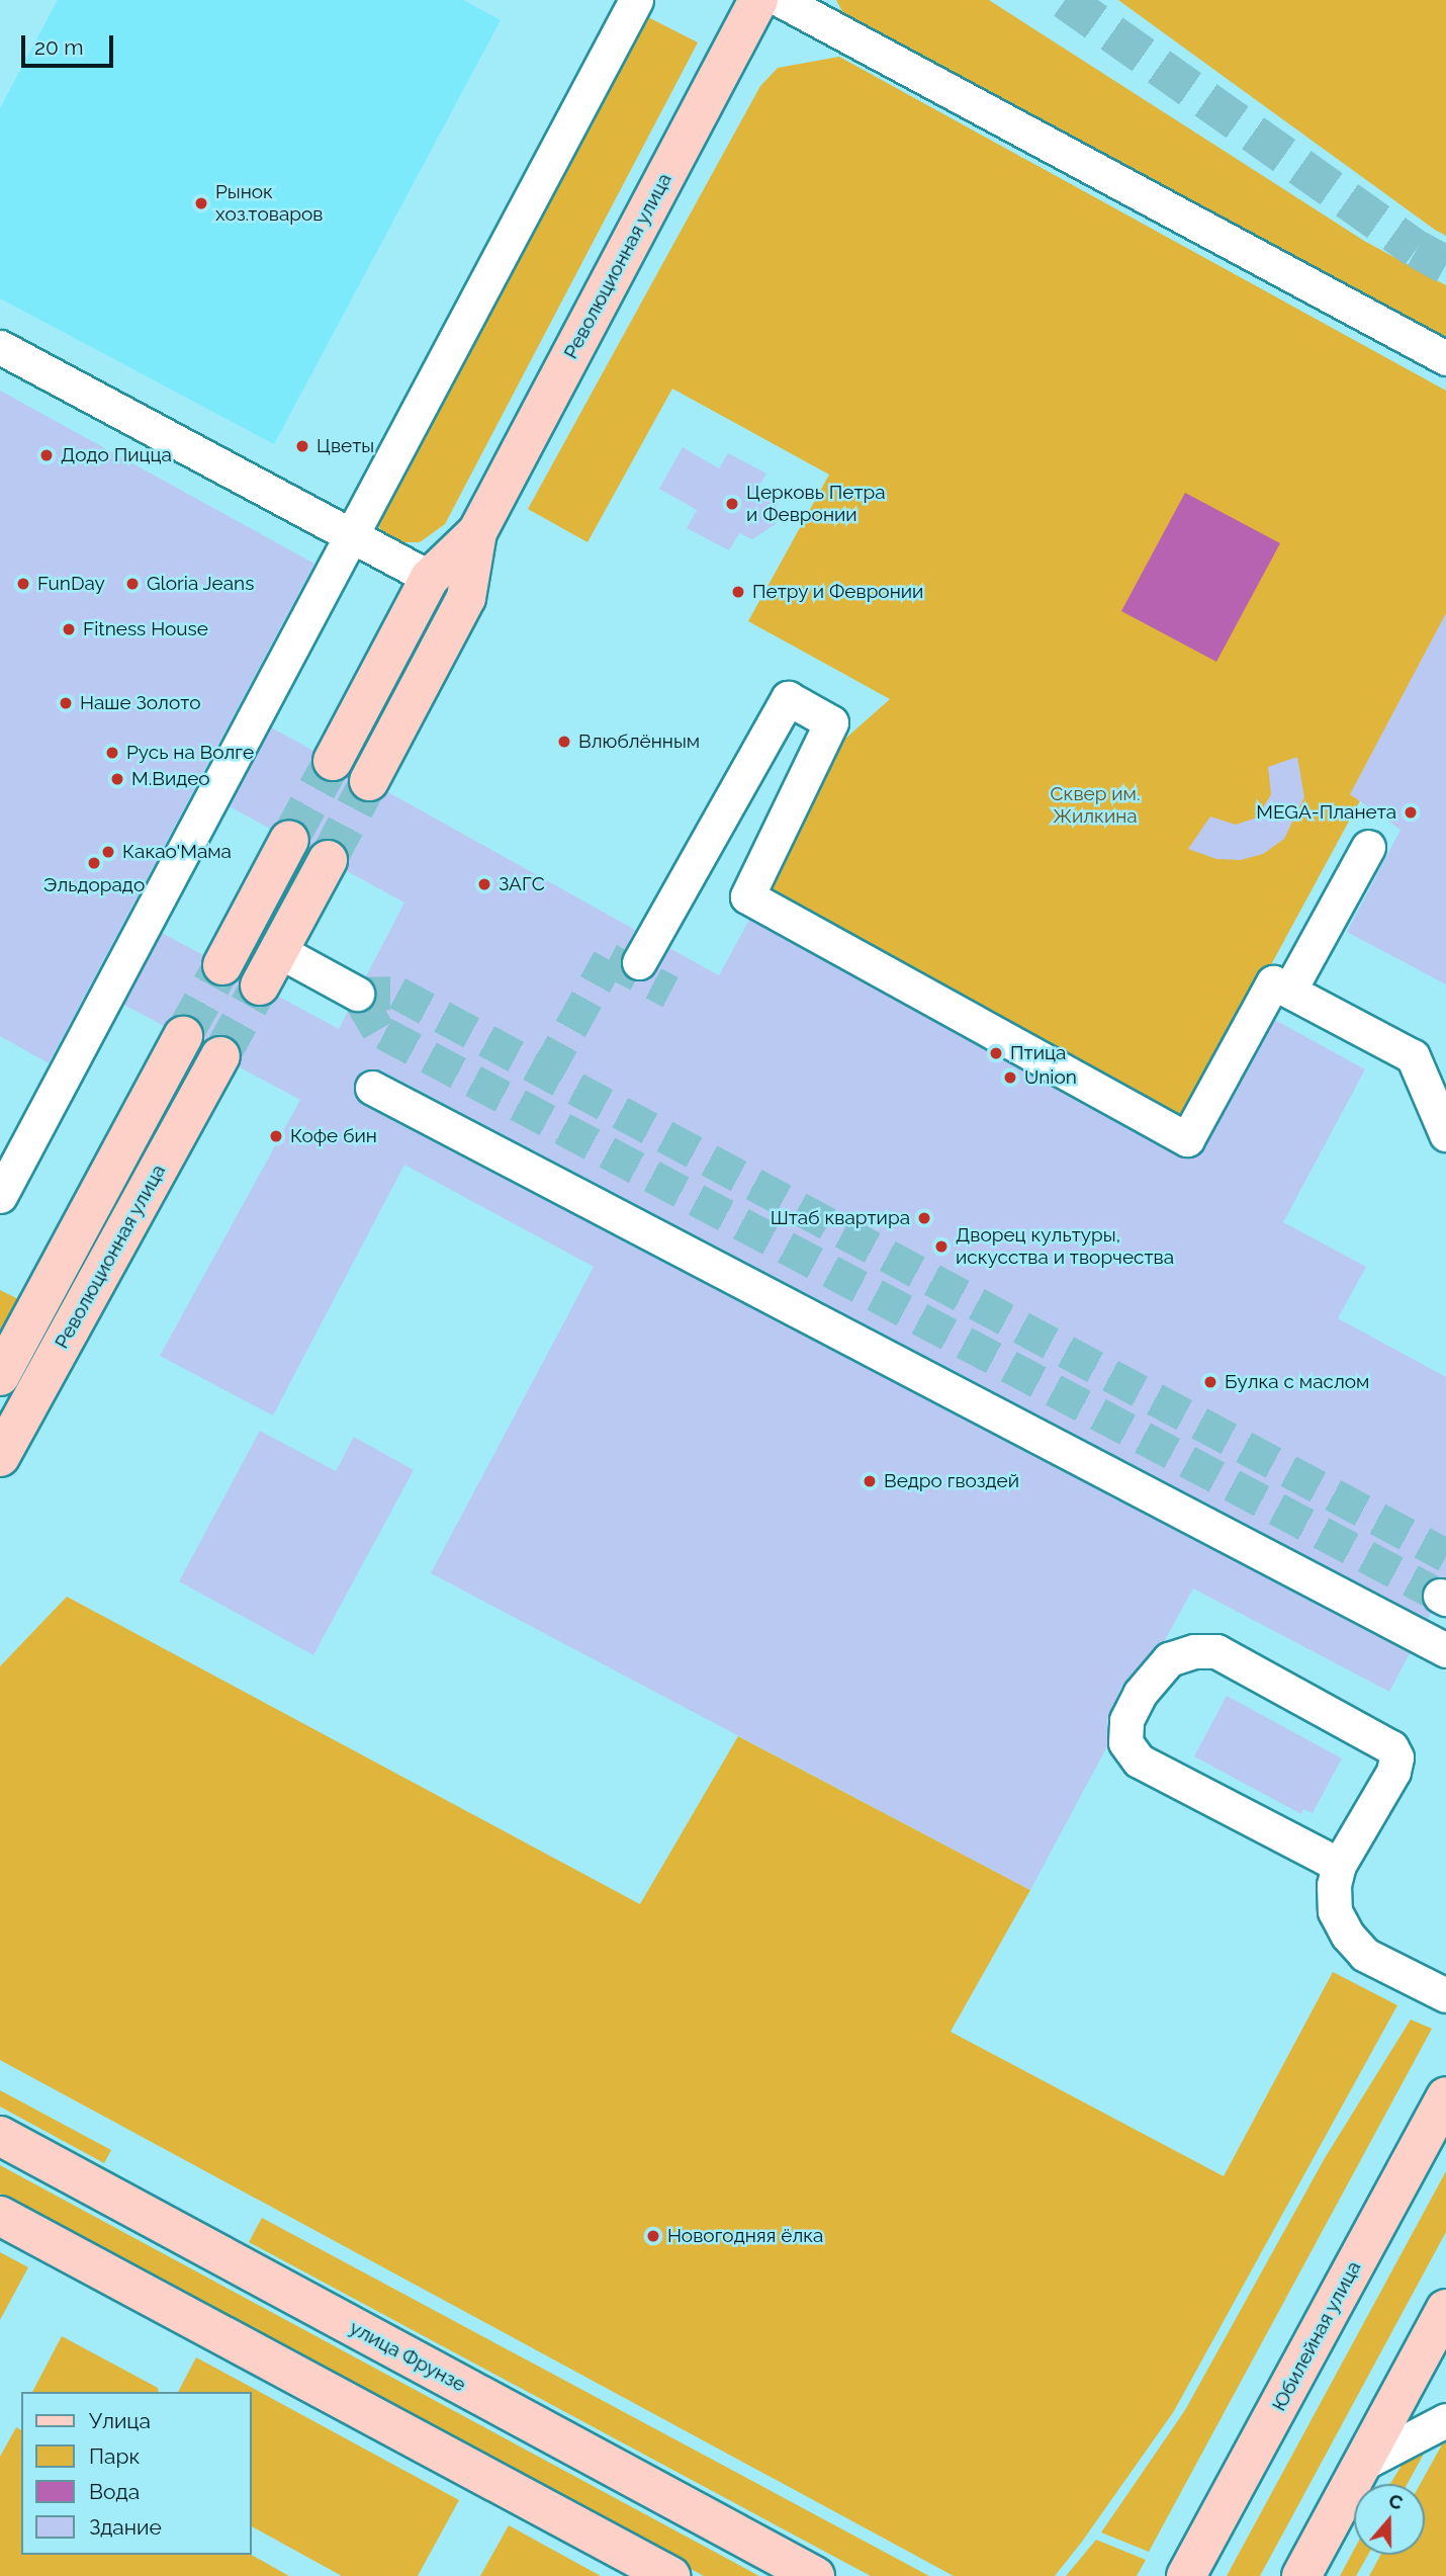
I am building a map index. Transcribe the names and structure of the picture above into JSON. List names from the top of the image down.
{
  "streets": {
    "main road": ["Революционная улица", "Юбилейная улица", "улица Фрунзе"]
  },
  "parks": ["Сквер им. Жилкина"],
  "places": [
    "Рынок хоз.товаров",
    "Цветы",
    "Додо Пицца",
    "Церковь Петра и Февронии",
    "FunDay",
    "Gloria Jeans",
    "Петру и Февронии",
    "Fitness House",
    "Наше Золото",
    "Влюблённым",
    "Русь на Волге",
    "М.Видео",
    "MEGA-Планета",
    "Какао'Мама",
    "Эльдорадо",
    "ЗАГС",
    "Птица",
    "Union",
    "Кофе бин",
    "Штаб квартира",
    "Дворец культуры, искусства и творчества",
    "Булка с маслом",
    "Ведро гвоздей",
    "Новогодняя ёлка"
  ],
  "legend": [
    "Улица",
    "Парк",
    "Вода",
    "Здание"
  ],
  "scale_bar": "20 m",
  "north": "top"
}
